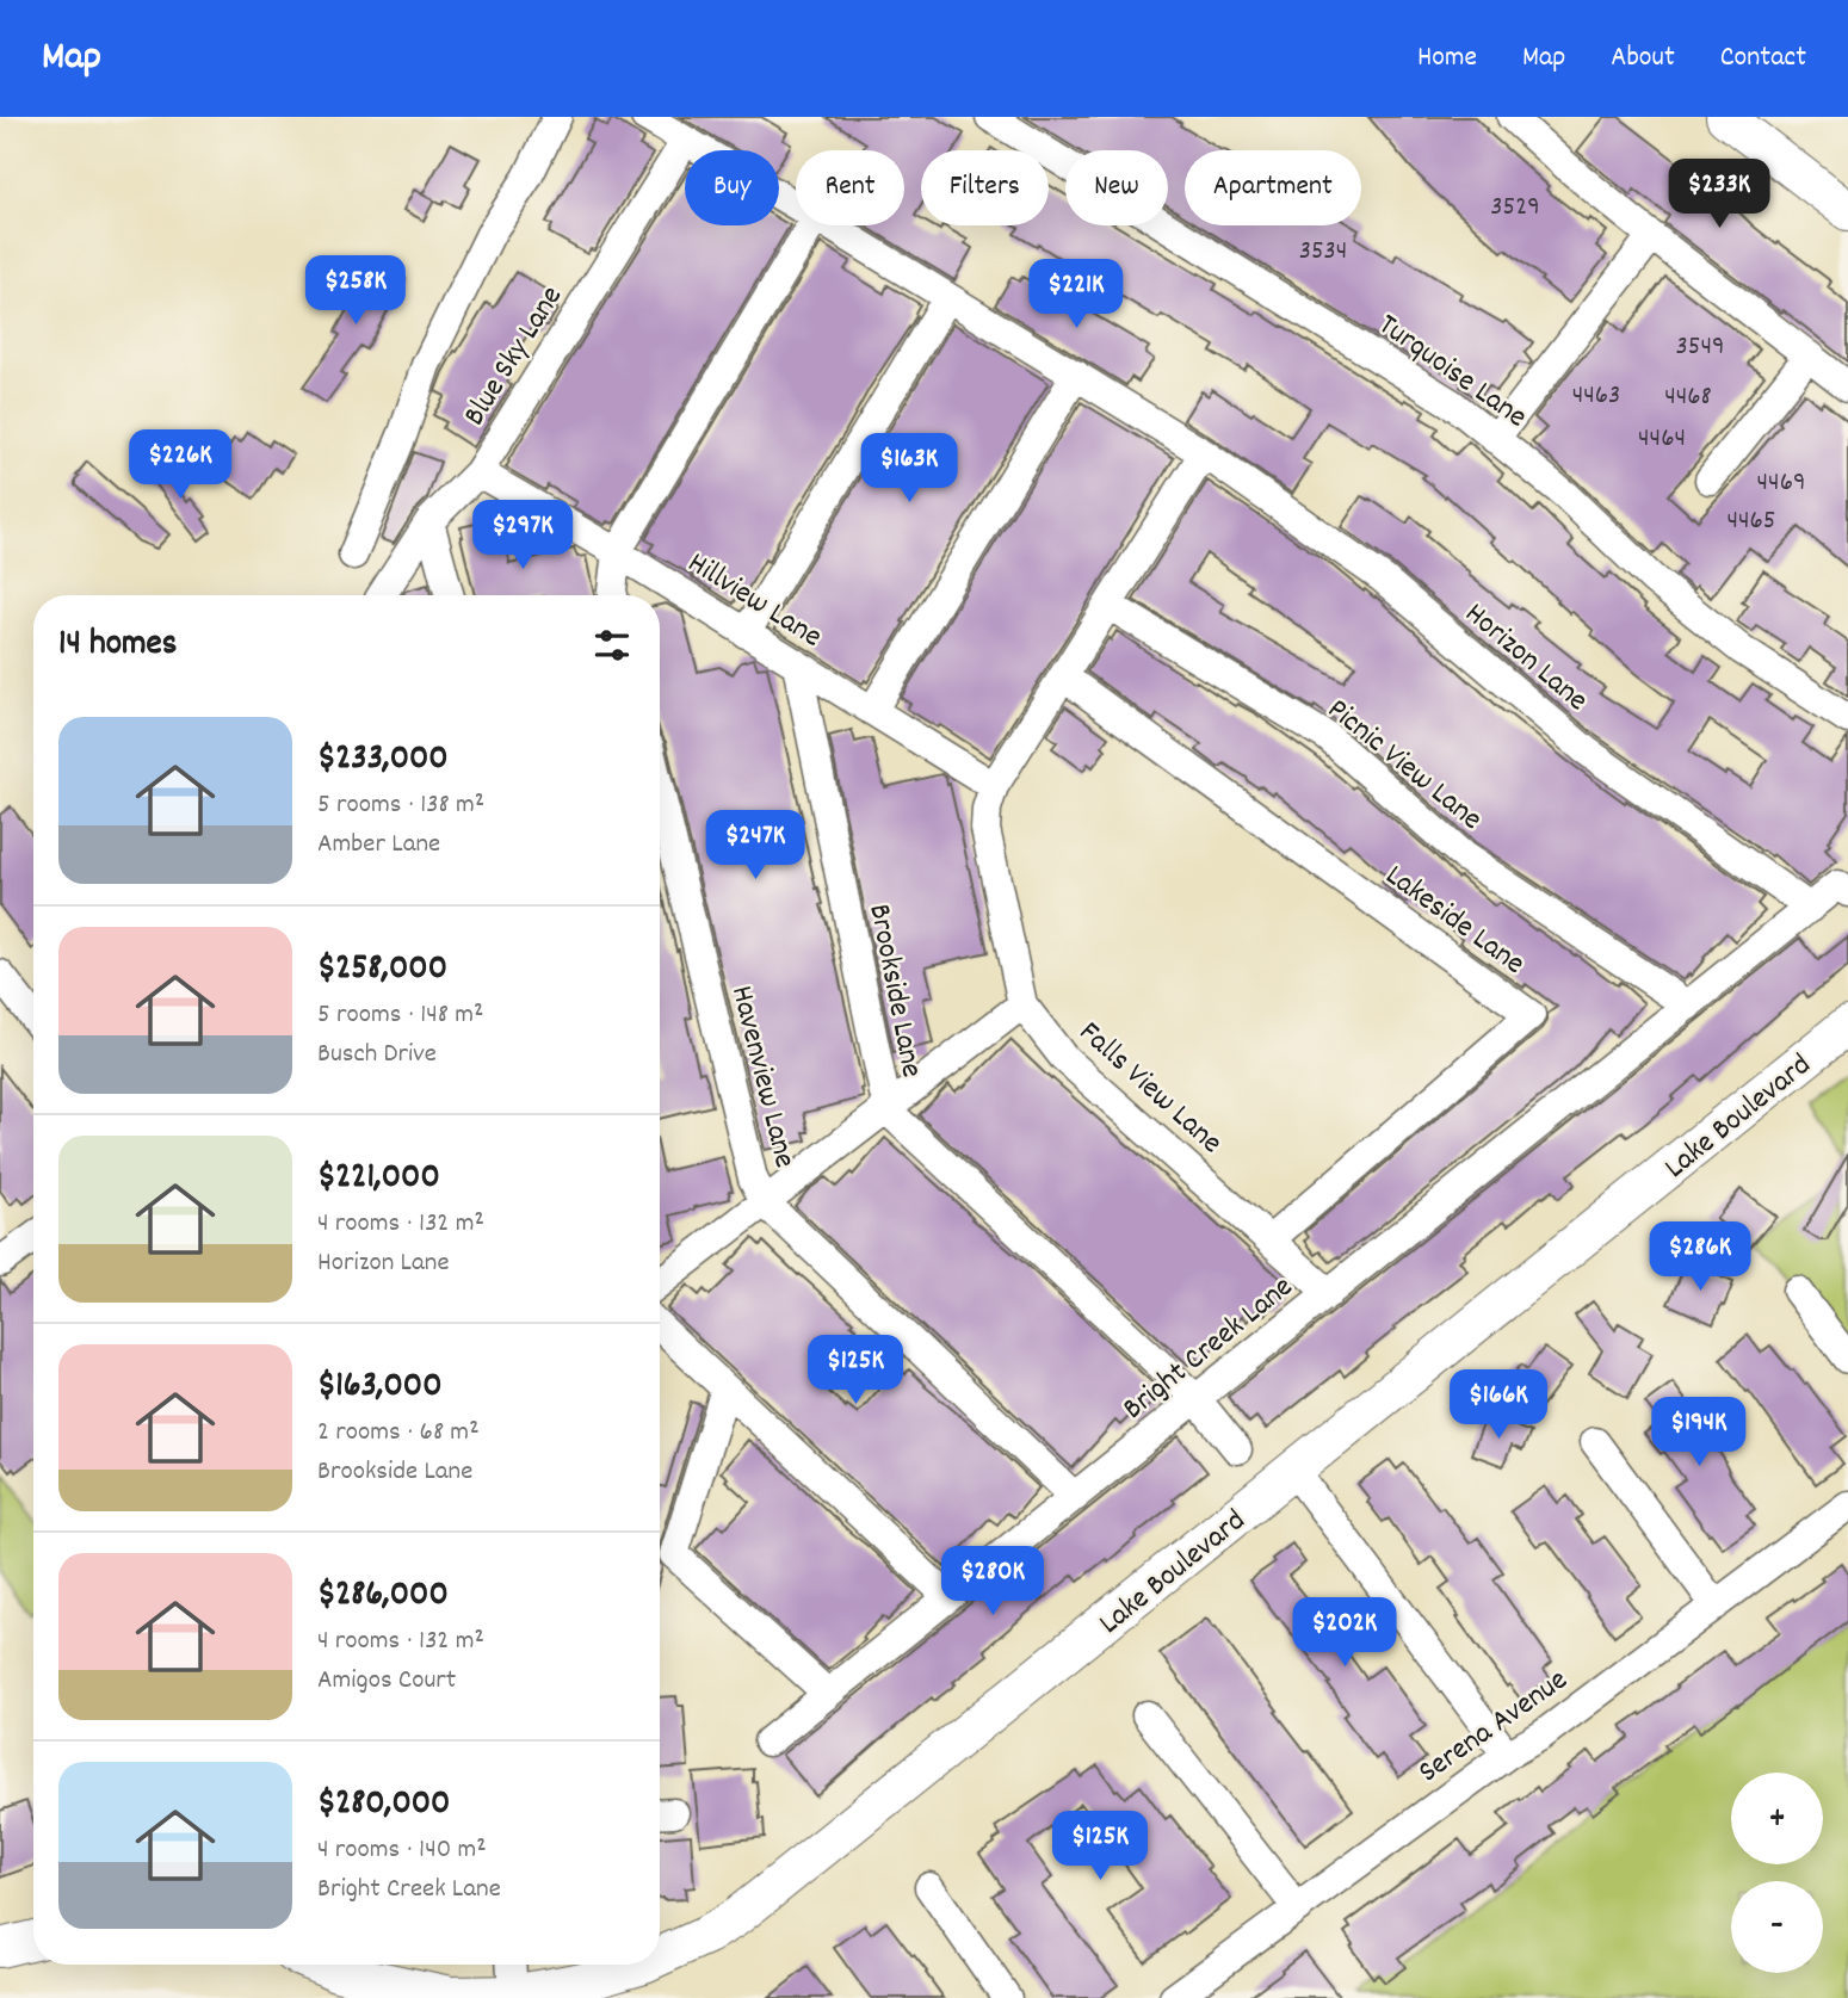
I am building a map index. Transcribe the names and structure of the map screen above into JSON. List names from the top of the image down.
{
  "streets": {
    "main road": ["Lake Boulevard"],
    "street": [
      "Blue Sky Lane",
      "Turquoise Lane",
      "Hillview Lane",
      "Horizon Lane",
      "Picnic View Lane",
      "Lakeside Lane",
      "Brookside Lane",
      "Havenview Lane",
      "Falls View Lane",
      "Bright Creek Lane",
      "Serena Avenue"
    ]
  },
  "crossings": [
    ["Blue Sky Lane", "Hillview Lane"],
    ["Blue Sky Lane", "Horizon Lane"],
    ["Hillview Lane", "Brookside Lane"],
    ["Hillview Lane", "Falls View Lane"],
    ["Horizon Lane", "Falls View Lane"],
    ["Horizon Lane", "Bright Creek Lane"],
    ["Picnic View Lane", "Falls View Lane"],
    ["Picnic View Lane", "Bright Creek Lane"],
    ["Lakeside Lane", "Falls View Lane"],
    ["Brookside Lane", "Bright Creek Lane"],
    ["Havenview Lane", "Bright Creek Lane"],
    ["Falls View Lane", "Bright Creek Lane"]
  ],
  "house_numbers": [
    "3529",
    "3534",
    "3549",
    "4463",
    "4468",
    "4464",
    "4469",
    "4465"
  ],
  "page": {
    "header": "Map",
    "nav": [
      "Home",
      "Map",
      "About",
      "Contact"
    ],
    "chip": [
      "Buy",
      "Rent",
      "Filters",
      "New",
      "Apartment"
    ],
    "price": [
      "$233K",
      "$258K",
      "$221K",
      "$226K",
      "$163K",
      "$297K",
      "$247K",
      "$286K",
      "$125K",
      "$166K",
      "$194K",
      "$280K",
      "$202K",
      "$125K"
    ],
    "heading": "14 homes",
    "list": [
      {
        "name": "$233,000",
        "note": "5 rooms · 138 m² · Amber Lane"
      },
      {
        "name": "$258,000",
        "note": "5 rooms · 148 m² · Busch Drive"
      },
      {
        "name": "$221,000",
        "note": "4 rooms · 132 m² · Horizon Lane"
      },
      {
        "name": "$163,000",
        "note": "2 rooms · 68 m² · Brookside Lane"
      },
      {
        "name": "$286,000",
        "note": "4 rooms · 132 m² · Amigos Court"
      },
      {
        "name": "$280,000",
        "note": "4 rooms · 140 m² · Bright Creek Lane"
      }
    ],
    "map_buttons": ["+", "−"]
  }
}
